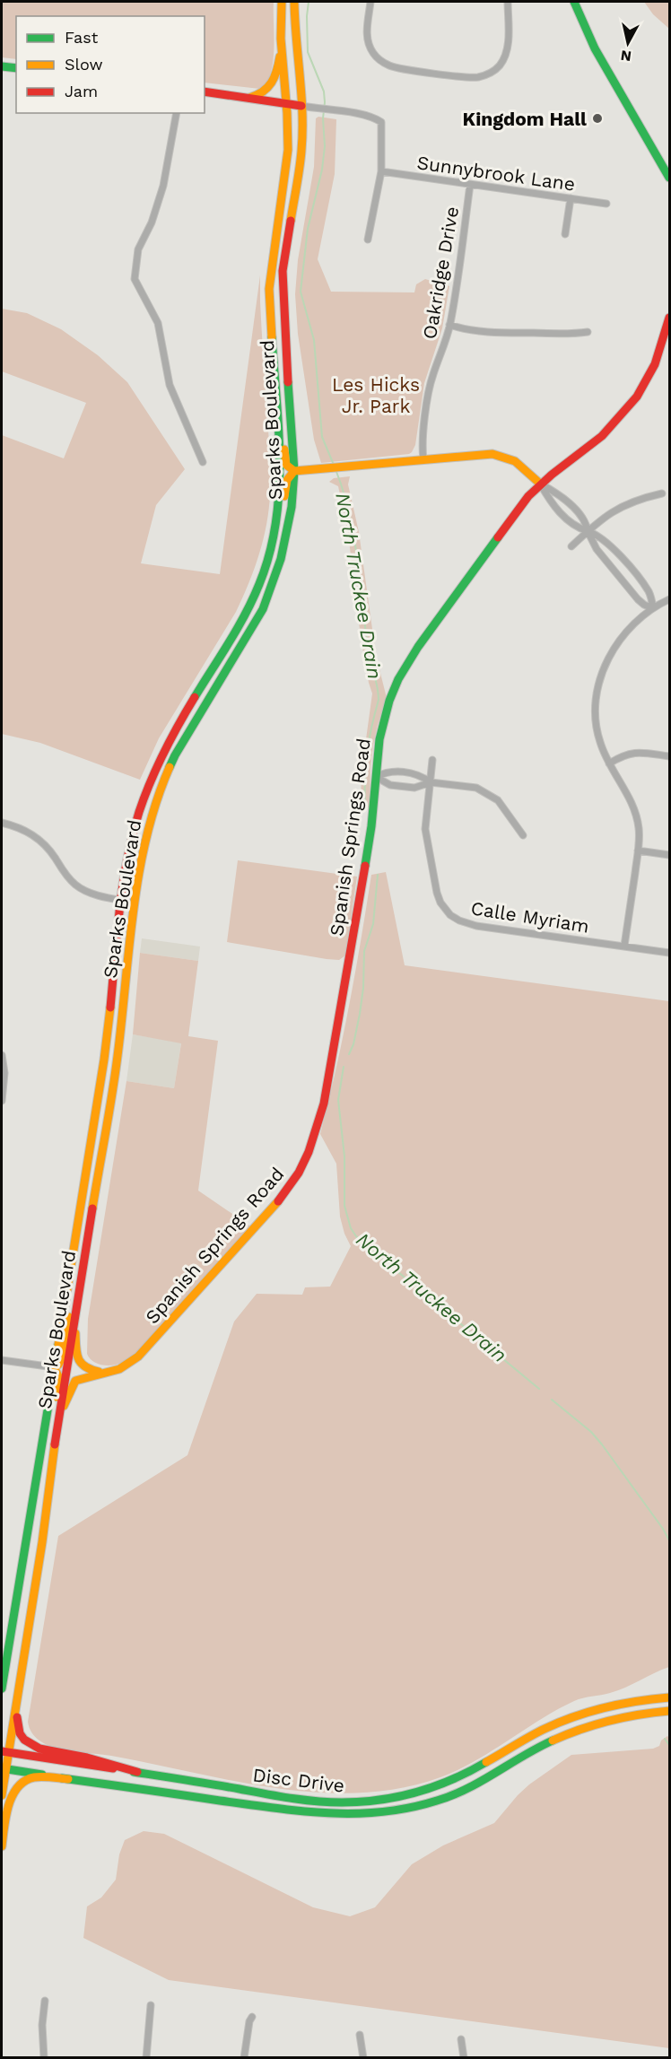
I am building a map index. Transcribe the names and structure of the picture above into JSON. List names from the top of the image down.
{
  "streets": {
    "main road": ["Sparks Boulevard", "Spanish Springs Road", "Disc Drive"],
    "street": ["Sunnybrook Lane", "Oakridge Drive", "Calle Myriam"]
  },
  "crossings": [
    ["Sunnybrook Lane", "Oakridge Drive"],
    ["Sparks Boulevard", "Spanish Springs Road"],
    ["Sparks Boulevard", "Disc Drive"]
  ],
  "water": ["North Truckee Drain"],
  "parks": ["Les Hicks Jr. Park"],
  "places": ["Kingdom Hall"],
  "legend": ["Fast", "Slow", "Jam"],
  "north": "bottom"
}
